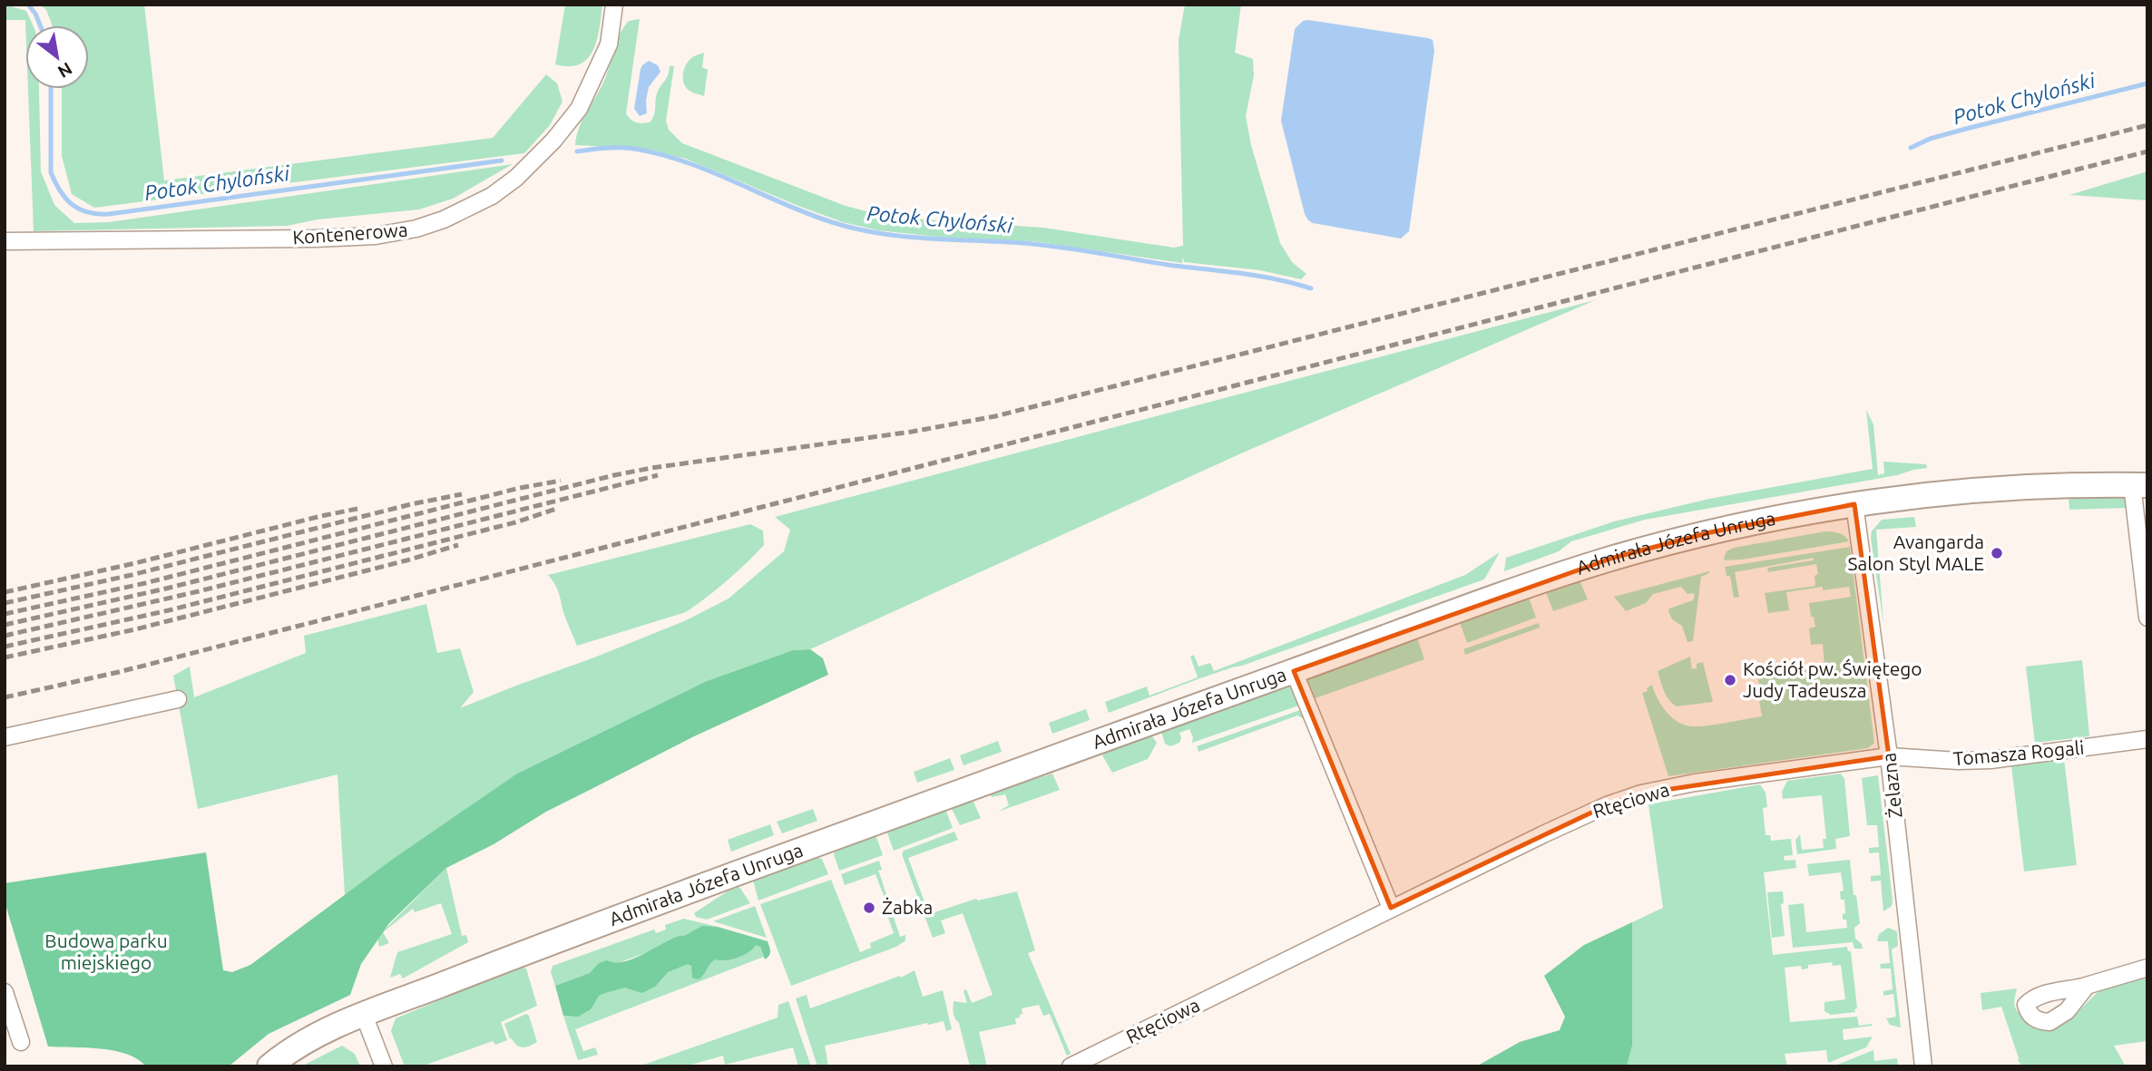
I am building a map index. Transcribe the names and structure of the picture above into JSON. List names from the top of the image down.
{
  "streets": {
    "street": [
      "Kontenerowa",
      "Admirała Józefa Unruga",
      "Tomasza Rogali",
      "Żelazna",
      "Rtęciowa"
    ]
  },
  "crossings": [
    ["Admirała Józefa Unruga", "Żelazna"],
    ["Tomasza Rogali", "Żelazna"],
    ["Tomasza Rogali", "Rtęciowa"],
    ["Żelazna", "Rtęciowa"]
  ],
  "water": ["Potok Chyloński"],
  "parks": ["Budowa parku miejskiego"],
  "places": ["Avangarda Salon Styl MALE", "Kościół pw. Świętego Judy Tadeusza", "Żabka"],
  "north": "bottom right"
}
